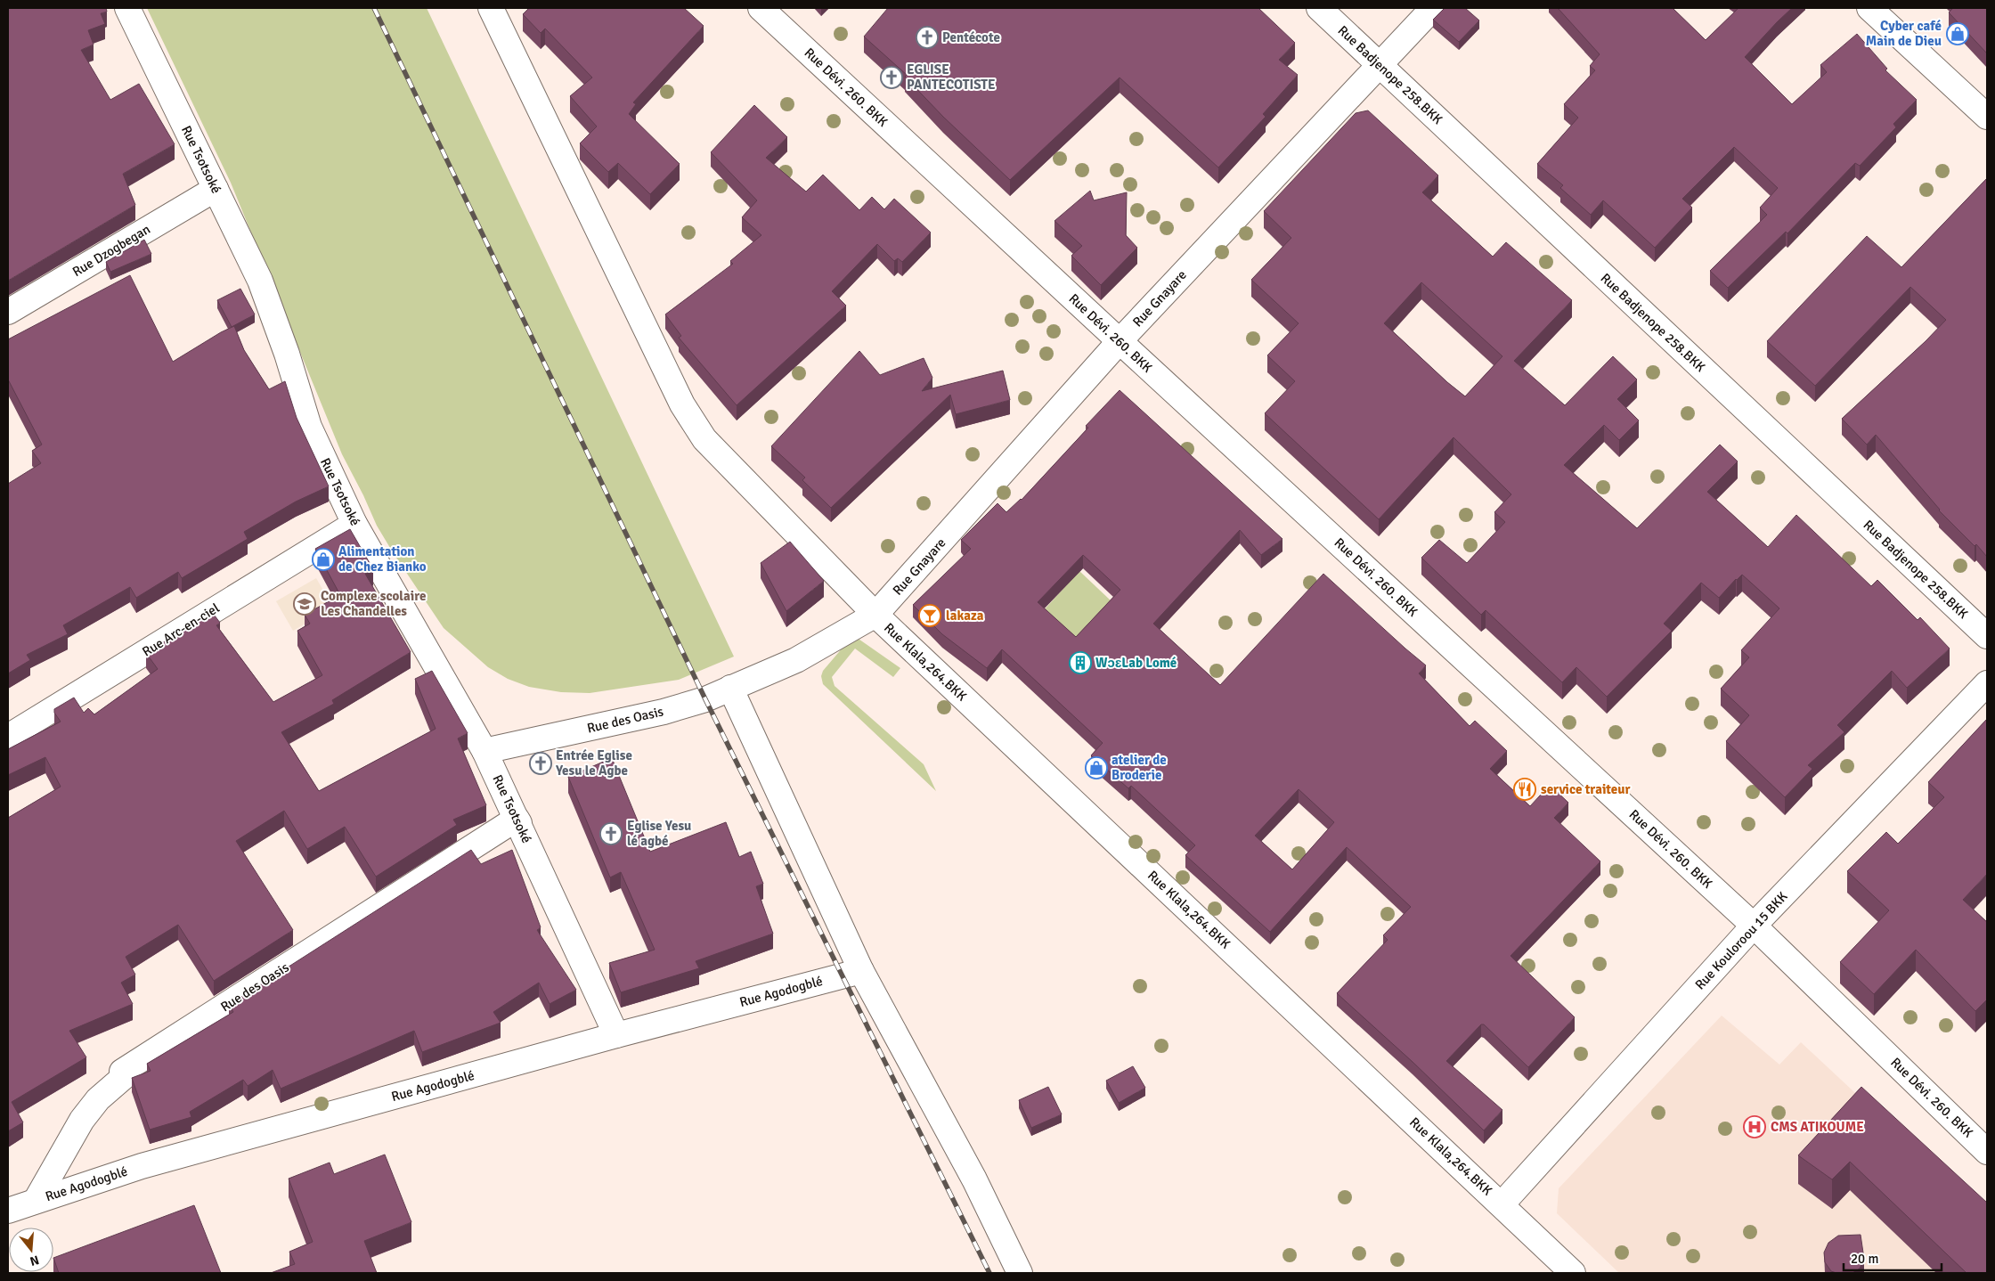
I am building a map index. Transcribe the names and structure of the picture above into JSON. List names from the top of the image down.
{
  "streets": {
    "street": [
      "Rue Badjenope 258.BKK",
      "Rue Dévi. 260. BKK",
      "Rue Tsotsoké",
      "Rue Dzogbegan",
      "Rue Gnayare",
      "Rue Arc-en-ciel",
      "Rue Klala,264.BKK",
      "Rue des Oasis",
      "Rue Kouloroou 15 BKK",
      "Rue Agodogblé"
    ]
  },
  "crossings": [
    ["Rue Badjenope 258.BKK", "Rue Gnayare"],
    ["Rue Dévi. 260. BKK", "Rue Gnayare"],
    ["Rue Dévi. 260. BKK", "Rue Kouloroou 15 BKK"],
    ["Rue Tsotsoké", "Rue Dzogbegan"],
    ["Rue Tsotsoké", "Rue Arc-en-ciel"],
    ["Rue Tsotsoké", "Rue des Oasis"],
    ["Rue Tsotsoké", "Rue Agodogblé"],
    ["Rue Gnayare", "Rue Klala,264.BKK"],
    ["Rue Gnayare", "Rue des Oasis"],
    ["Rue Klala,264.BKK", "Rue Kouloroou 15 BKK"],
    ["Rue des Oasis", "Rue Agodogblé"]
  ],
  "places": {
    "shop": ["Cyber café Main de Dieu", "Alimentation de Chez Bianko", "atelier de Broderie"],
    "church": [
      "Pentécote",
      "EGLISE PANTECOTISTE",
      "Entrée Eglise Yesu le Agbe",
      "Eglise Yesu lé agbé"
    ],
    "school or university": ["Complexe scolaire Les Chandelles"],
    "bar": ["lakaza"],
    "building": ["WɔɛLab Lomé"],
    "restaurant": ["service traiteur"],
    "hospital": ["CMS ATIKOUME"]
  },
  "scale_bar": "20 m",
  "north": "bottom"
}
